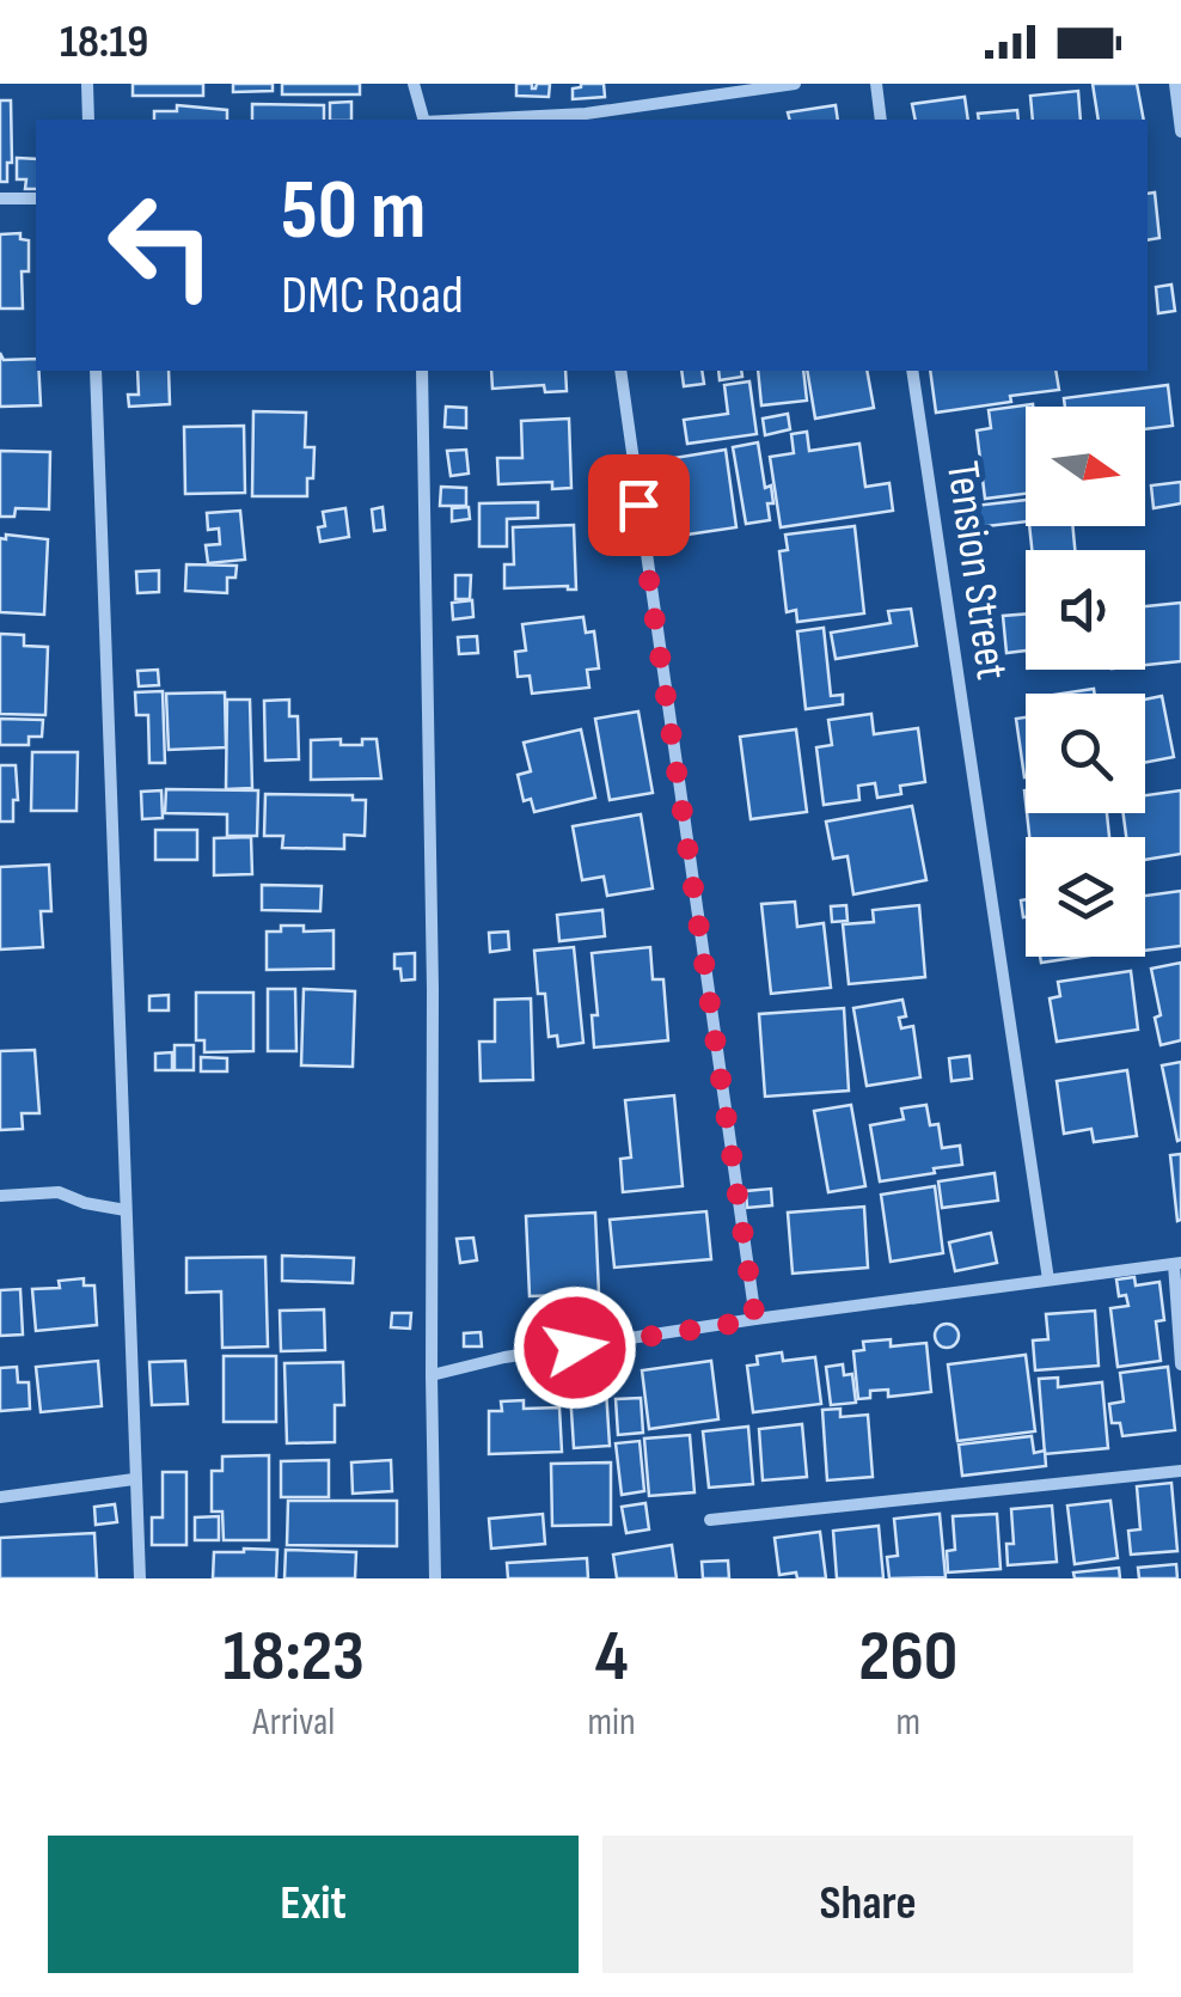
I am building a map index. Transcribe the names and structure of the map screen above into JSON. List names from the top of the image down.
{
  "streets": {
    "street": ["Tension Street"]
  },
  "north": "right",
  "page": {
    "status": "18:19",
    "turn": ["50 m", "DMC Road"],
    "eta": [
      "18:23",
      "Arrival",
      "4",
      "min",
      "260",
      "m"
    ],
    "buttons": ["Exit", "Share"]
  }
}
